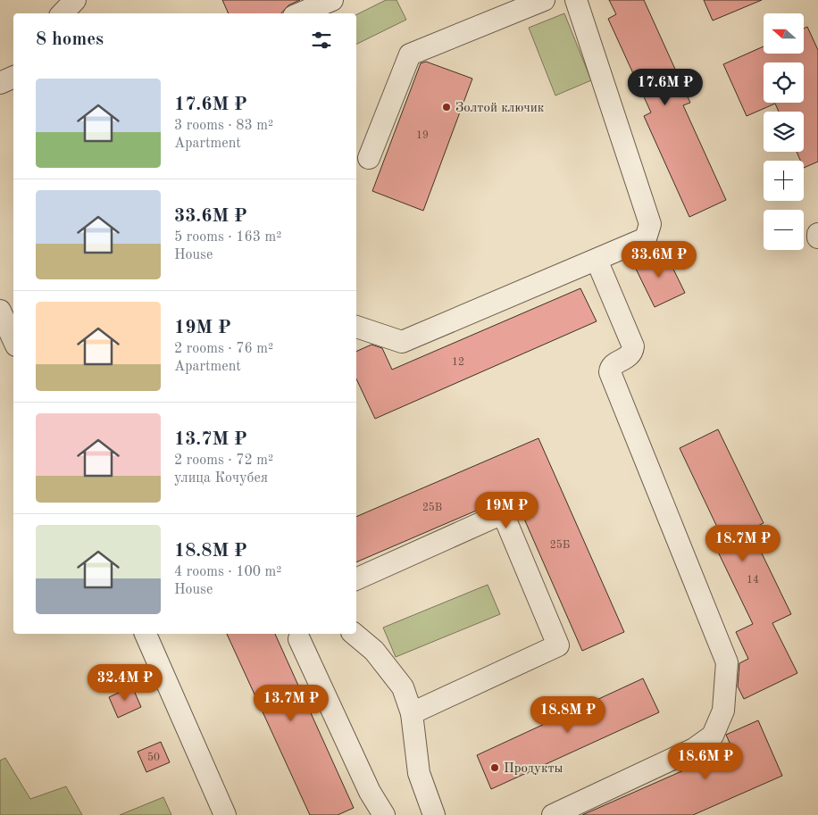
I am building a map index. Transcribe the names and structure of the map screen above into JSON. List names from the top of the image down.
{
  "places": ["Золтой ключик", "Продукты"],
  "house_numbers": [
    "19",
    "12",
    "25В",
    "25Б",
    "14",
    "50"
  ],
  "north": "left",
  "page": {
    "map_buttons": ["+", "−"],
    "heading": "8 homes",
    "list": [
      {
        "name": "17.6M ₽",
        "note": "3 rooms · 83 m² · Apartment"
      },
      {
        "name": "33.6M ₽",
        "note": "5 rooms · 163 m² · House"
      },
      {
        "name": "19M ₽",
        "note": "2 rooms · 76 m² · Apartment"
      },
      {
        "name": "13.7M ₽",
        "note": "2 rooms · 72 m² · улица Кочубея"
      },
      {
        "name": "18.8M ₽",
        "note": "4 rooms · 100 m² · House"
      }
    ],
    "price": [
      "17.6M ₽",
      "33.6M ₽",
      "19M ₽",
      "18.7M ₽",
      "32.4M ₽",
      "13.7M ₽",
      "18.8M ₽",
      "18.6M ₽"
    ]
  }
}
